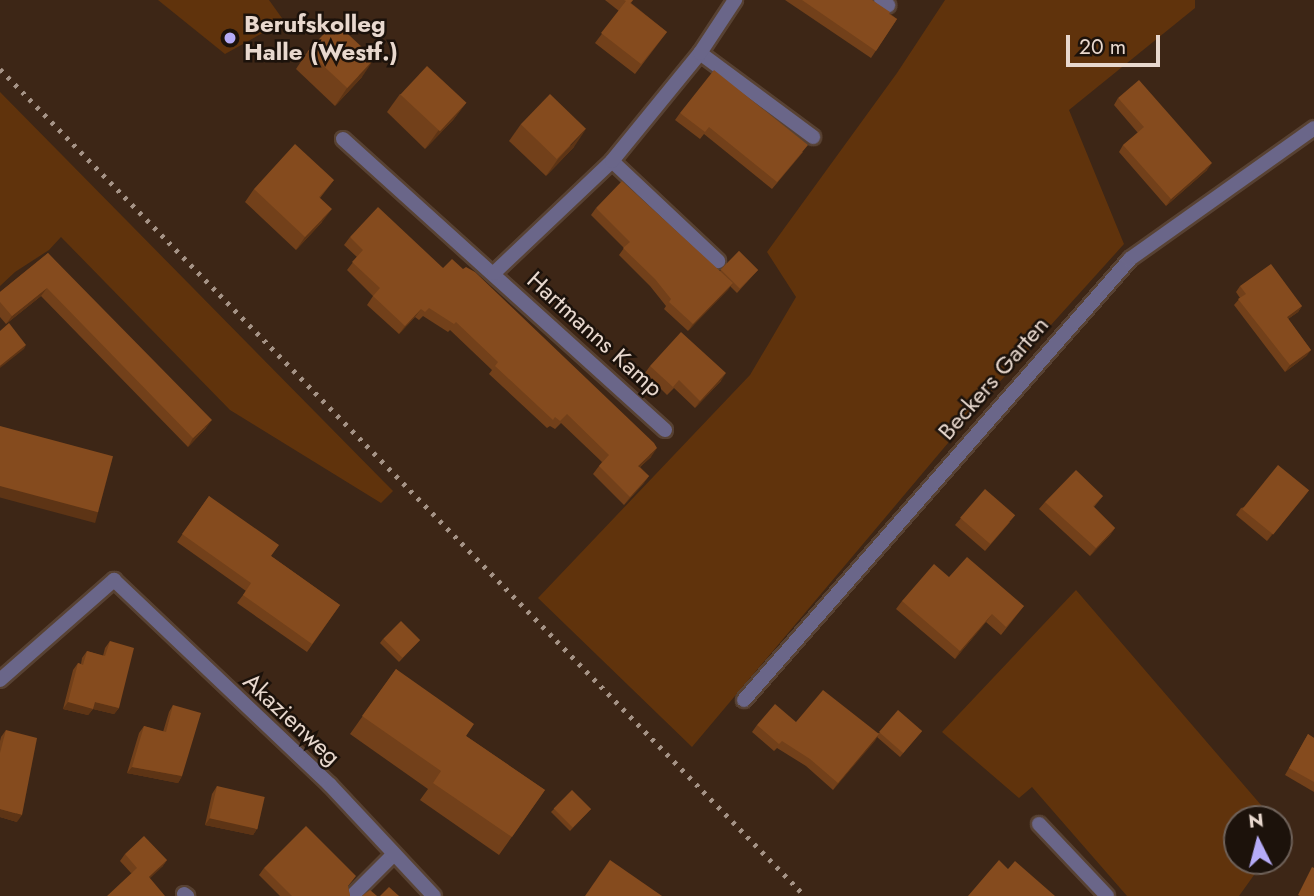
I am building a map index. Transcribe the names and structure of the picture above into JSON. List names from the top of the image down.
{
  "streets": {
    "street": ["Hartmanns Kamp", "Beckers Garten", "Akazienweg"]
  },
  "places": ["Berufskolleg Halle (Westf.)"],
  "scale_bar": "20 m",
  "north": "top"
}
